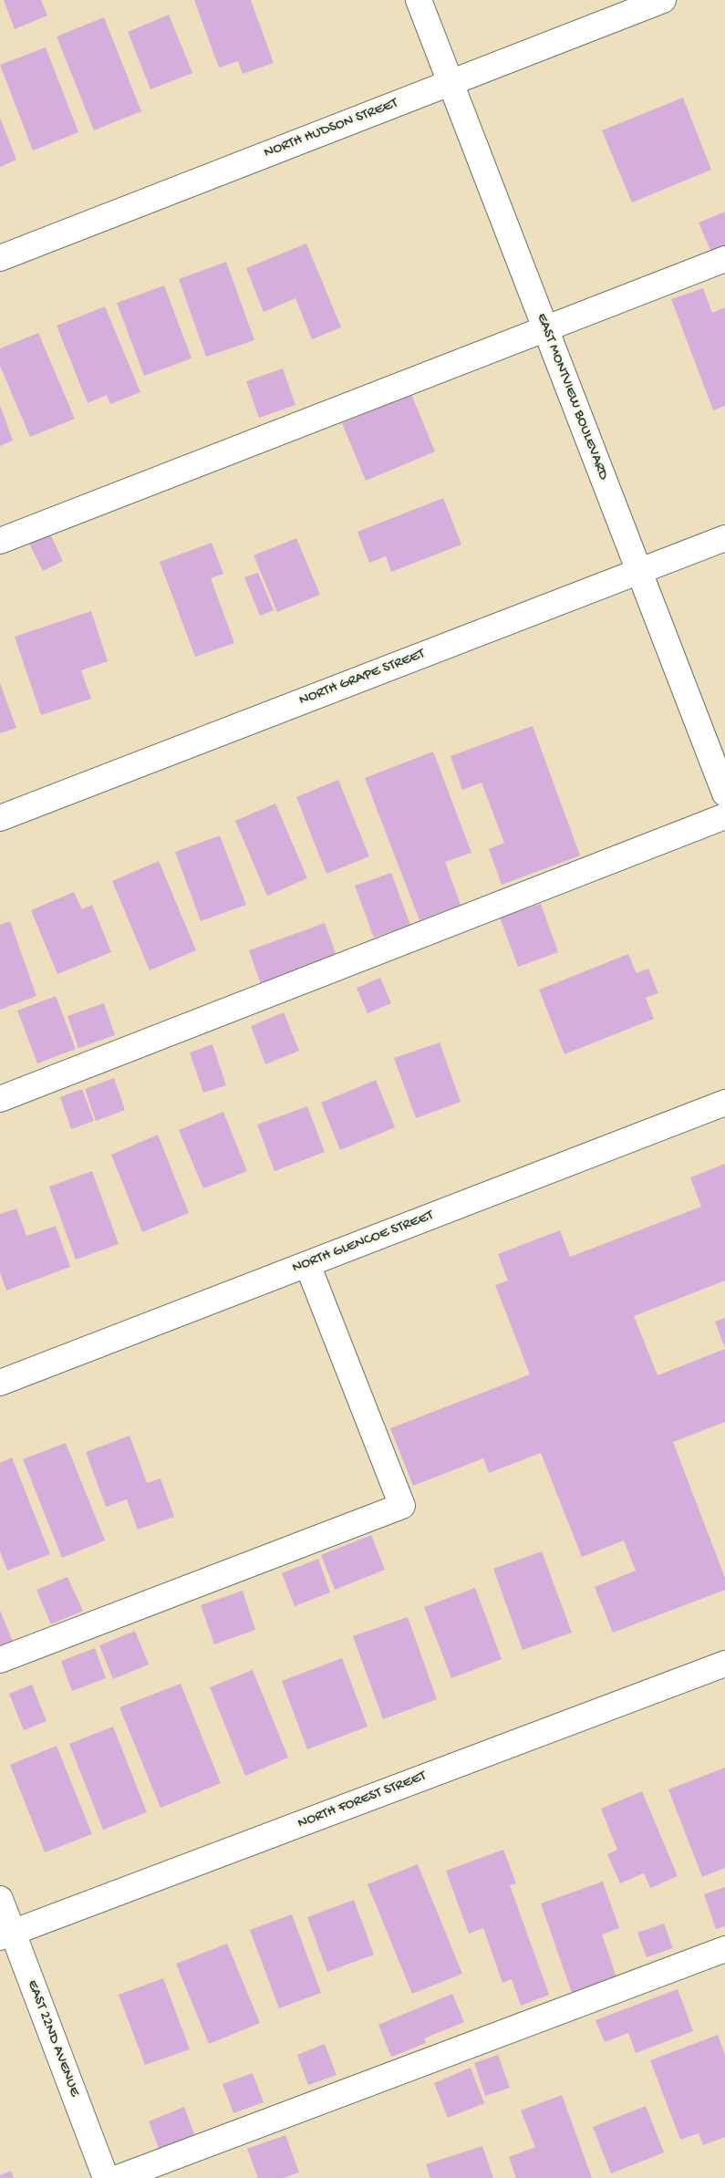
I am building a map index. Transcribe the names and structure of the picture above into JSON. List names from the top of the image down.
{
  "streets": {
    "street": [
      "NORTH HUDSON STREET",
      "EAST MONTVIEW BOULEVARD",
      "NORTH GRAPE STREET",
      "NORTH GLENCOE STREET",
      "NORTH FOREST STREET",
      "EAST 22ND AVENUE"
    ]
  },
  "crossings": [
    ["NORTH HUDSON STREET", "EAST MONTVIEW BOULEVARD"],
    ["EAST MONTVIEW BOULEVARD", "NORTH GRAPE STREET"],
    ["NORTH FOREST STREET", "EAST 22ND AVENUE"]
  ]
}
